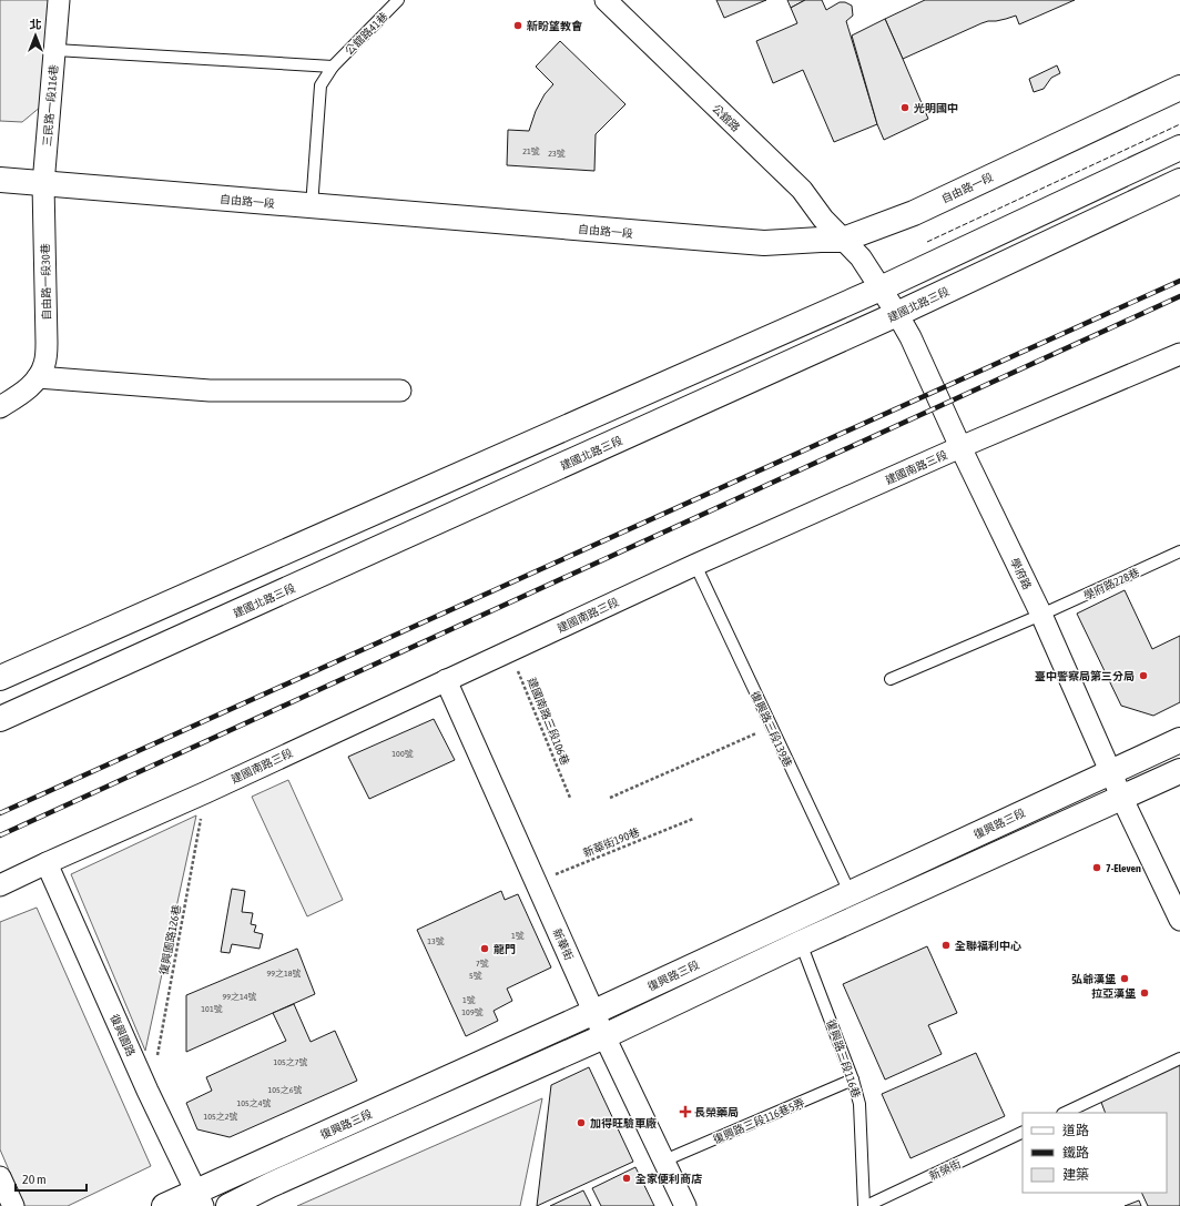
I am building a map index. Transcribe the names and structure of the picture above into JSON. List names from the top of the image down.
{
  "streets": {
    "street": [
      "三民路一段116巷",
      "公舘路",
      "自由路一段",
      "自由路一段30巷",
      "建國北路三段",
      "建國南路三段",
      "學府路",
      "復興路三段",
      "新華街",
      "復興園路"
    ],
    "lane": [
      "公舘路41巷",
      "學府路228巷",
      "復興路三段139巷",
      "復興路三段116巷",
      "復興路三段116巷5弄",
      "新榮街"
    ],
    "path": ["建國南路三段106巷", "新華街190巷", "復興園路126巷"]
  },
  "crossings": [
    ["公舘路41巷", "自由路一段"],
    ["三民路一段116巷", "自由路一段"],
    ["三民路一段116巷", "自由路一段30巷"],
    ["公舘路", "自由路一段"],
    ["公舘路", "學府路"],
    ["自由路一段", "自由路一段30巷"],
    ["自由路一段", "學府路"],
    ["建國北路三段", "學府路"],
    ["建國南路三段", "學府路"],
    ["建國南路三段", "建國南路三段106巷"],
    ["建國南路三段", "復興路三段139巷"],
    ["建國南路三段", "復興園路126巷"],
    ["建國南路三段", "新華街"],
    ["建國南路三段", "復興園路"],
    ["學府路", "學府路228巷"],
    ["學府路", "復興路三段"],
    ["復興路三段139巷", "復興路三段"],
    ["復興路三段", "新華街"],
    ["復興路三段", "復興園路"],
    ["新華街190巷", "新華街"],
    ["復興園路126巷", "復興園路"],
    ["新華街", "復興路三段116巷5弄"],
    ["復興路三段116巷", "復興路三段116巷5弄"],
    ["復興路三段116巷", "新榮街"]
  ],
  "places": {
    "other": [
      "新盼望教會",
      "光明國中",
      "臺中警察局第三分局",
      "7-Eleven",
      "全聯福利中心",
      "龍門",
      "弘爺漢堡",
      "拉亞漢堡",
      "加得旺驗車廠",
      "全家便利商店"
    ],
    "health": ["長榮藥局"]
  },
  "house_numbers": [
    "21號",
    "23號",
    "100號",
    "1號",
    "13號",
    "7號",
    "99之18號",
    "5號",
    "99之14號",
    "1號",
    "101號",
    "109號",
    "105之7號",
    "105之6號",
    "105之4號",
    "105之2號"
  ],
  "legend": ["道路", "鐵路", "建築"],
  "scale_bar": "20 m",
  "north": "top"
}
